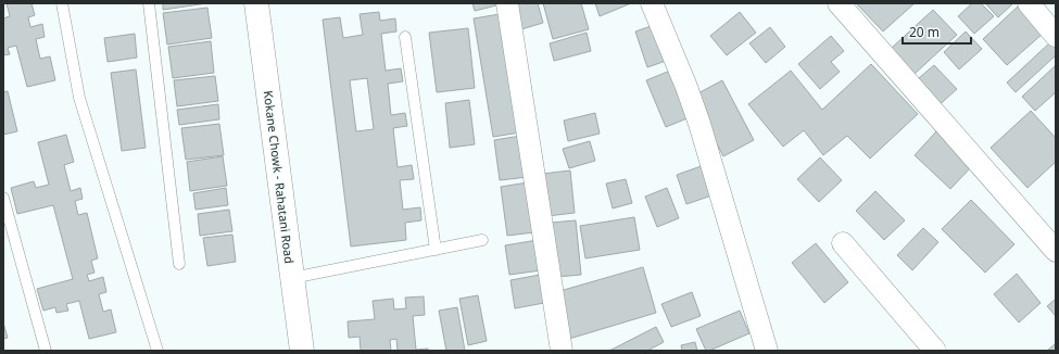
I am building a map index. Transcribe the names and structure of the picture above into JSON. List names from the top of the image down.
{
  "streets": {
    "street": ["Kokane Chowk - Rahatani Road"]
  },
  "scale_bar": "20 m"
}
